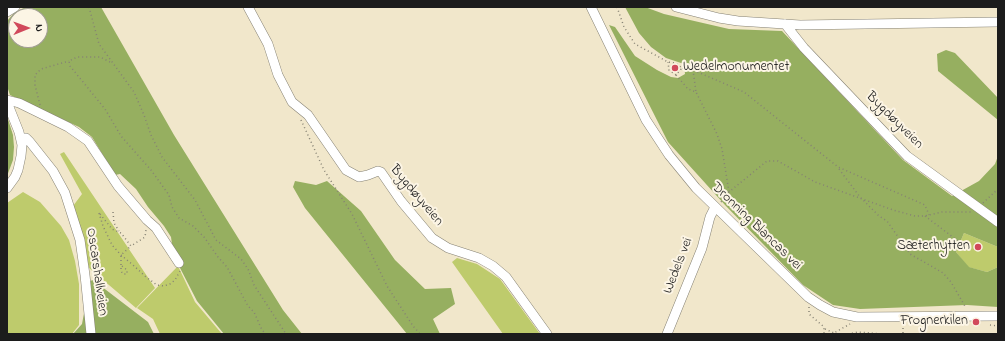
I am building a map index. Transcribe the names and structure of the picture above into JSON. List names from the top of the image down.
{
  "streets": {
    "street": [
      "Bygdøyveien",
      "Dronning Blancas vei",
      "Wedels vei",
      "Oscarshallveien"
    ]
  },
  "crossings": [
    ["Dronning Blancas vei", "Wedels vei"]
  ],
  "places": ["Wedelmonumentet", "Sæterhytten", "Frognerkilen"],
  "north": "right"
}
